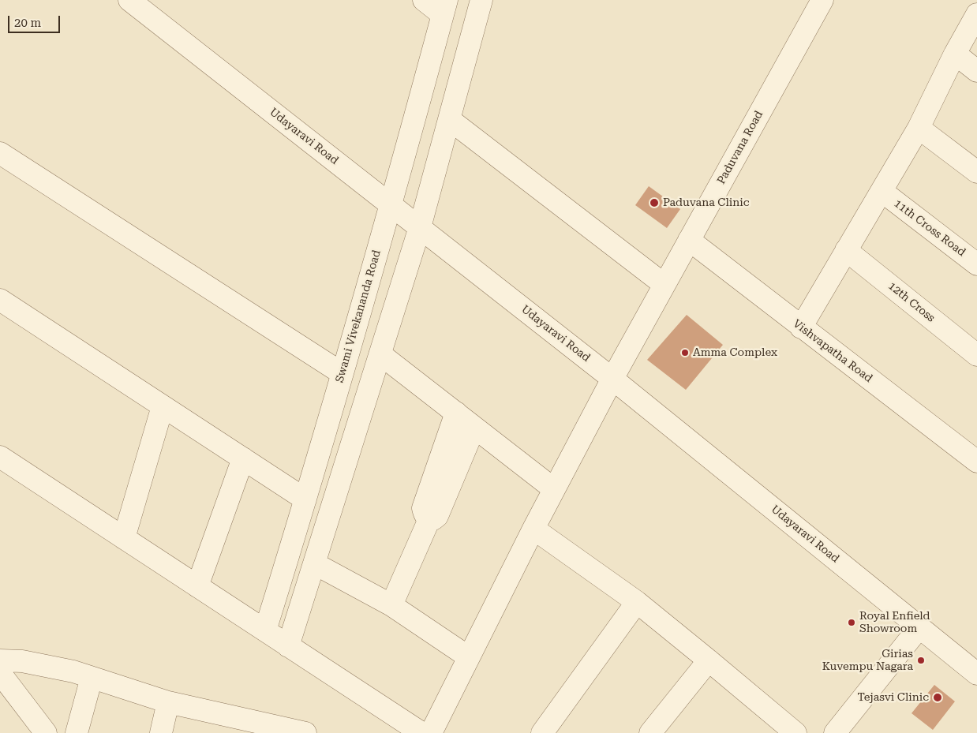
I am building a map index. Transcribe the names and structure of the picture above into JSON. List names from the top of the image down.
{
  "streets": {
    "street": [
      "Udayaravi Road",
      "Paduvana Road",
      "11th Cross Road",
      "12th Cross",
      "Swami Vivekananda Road",
      "Vishvapatha Road"
    ]
  },
  "crossings": [
    ["Udayaravi Road", "Paduvana Road"],
    ["Udayaravi Road", "Swami Vivekananda Road"],
    ["Paduvana Road", "Vishvapatha Road"]
  ],
  "places": [
    "Paduvana Clinic",
    "Amma Complex",
    "Royal Enfield Showroom",
    "Girias Kuvempu Nagara",
    "Tejasvi Clinic"
  ],
  "scale_bar": "20 m"
}
